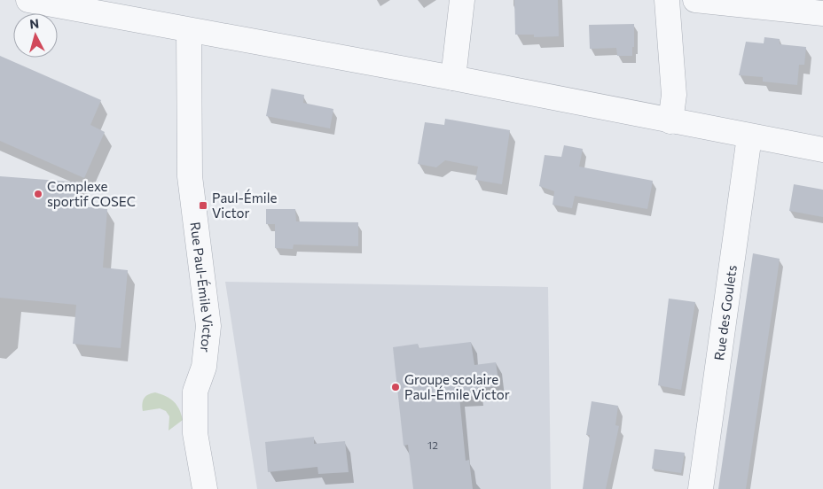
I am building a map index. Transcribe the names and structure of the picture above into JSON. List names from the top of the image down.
{
  "streets": {
    "street": ["Rue Paul-Émile Victor", "Rue des Goulets"]
  },
  "places": {
    "other": ["Complexe sportif COSEC", "Groupe scolaire Paul-Émile Victor"],
    "transit": ["Paul-Émile Victor"]
  },
  "house_numbers": ["12"],
  "north": "top"
}
